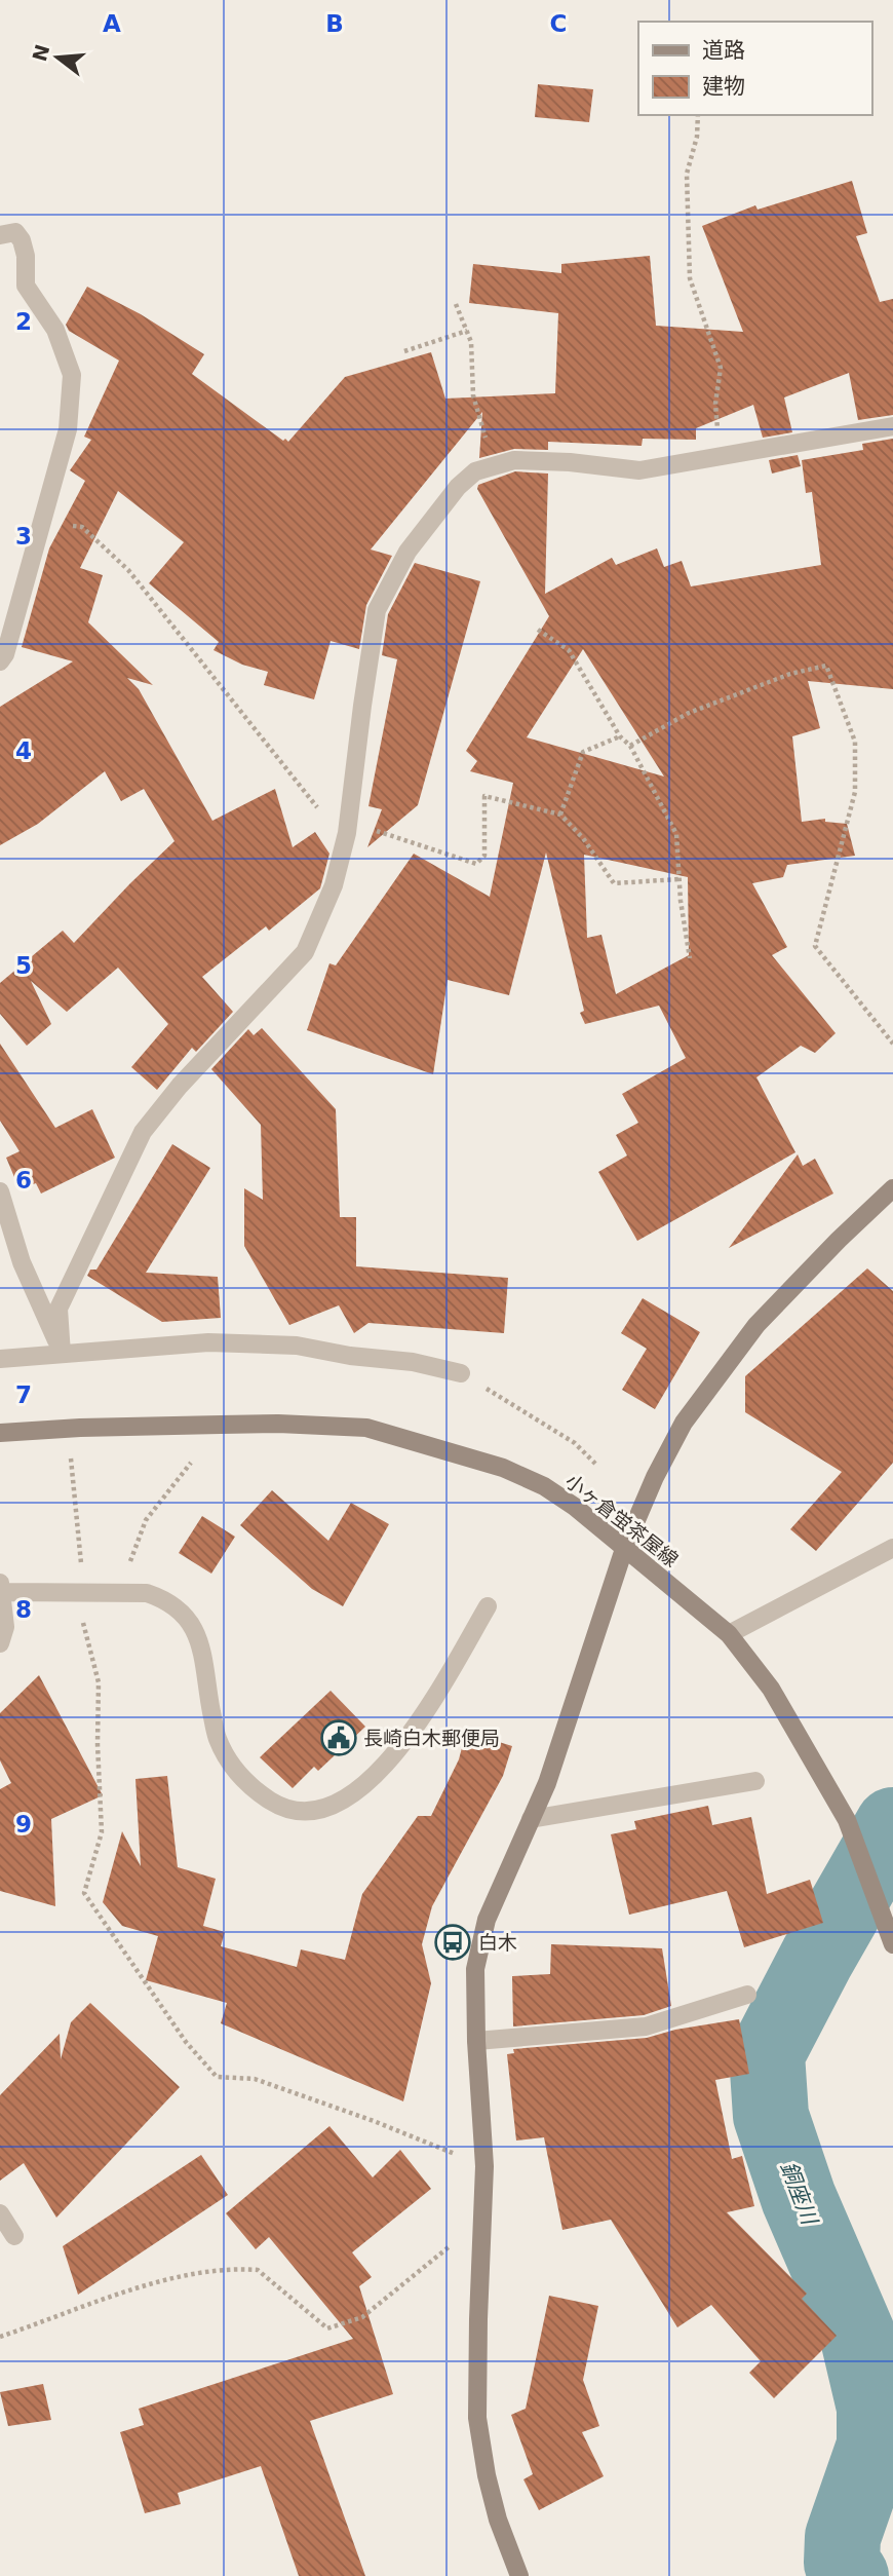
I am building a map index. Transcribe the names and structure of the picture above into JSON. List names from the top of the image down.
{
  "streets": {
    "street": ["小ヶ倉蛍茶屋線"]
  },
  "water": ["銅座川"],
  "places": {
    "public building": ["長崎白木郵便局"],
    "bus stop": ["白木"]
  },
  "legend": ["道路", "建物"],
  "north": "left",
  "grid": {
    "columns": ["A", "B", "C"],
    "rows": [
      "2",
      "3",
      "4",
      "5",
      "6",
      "7",
      "8",
      "9"
    ]
  }
}
